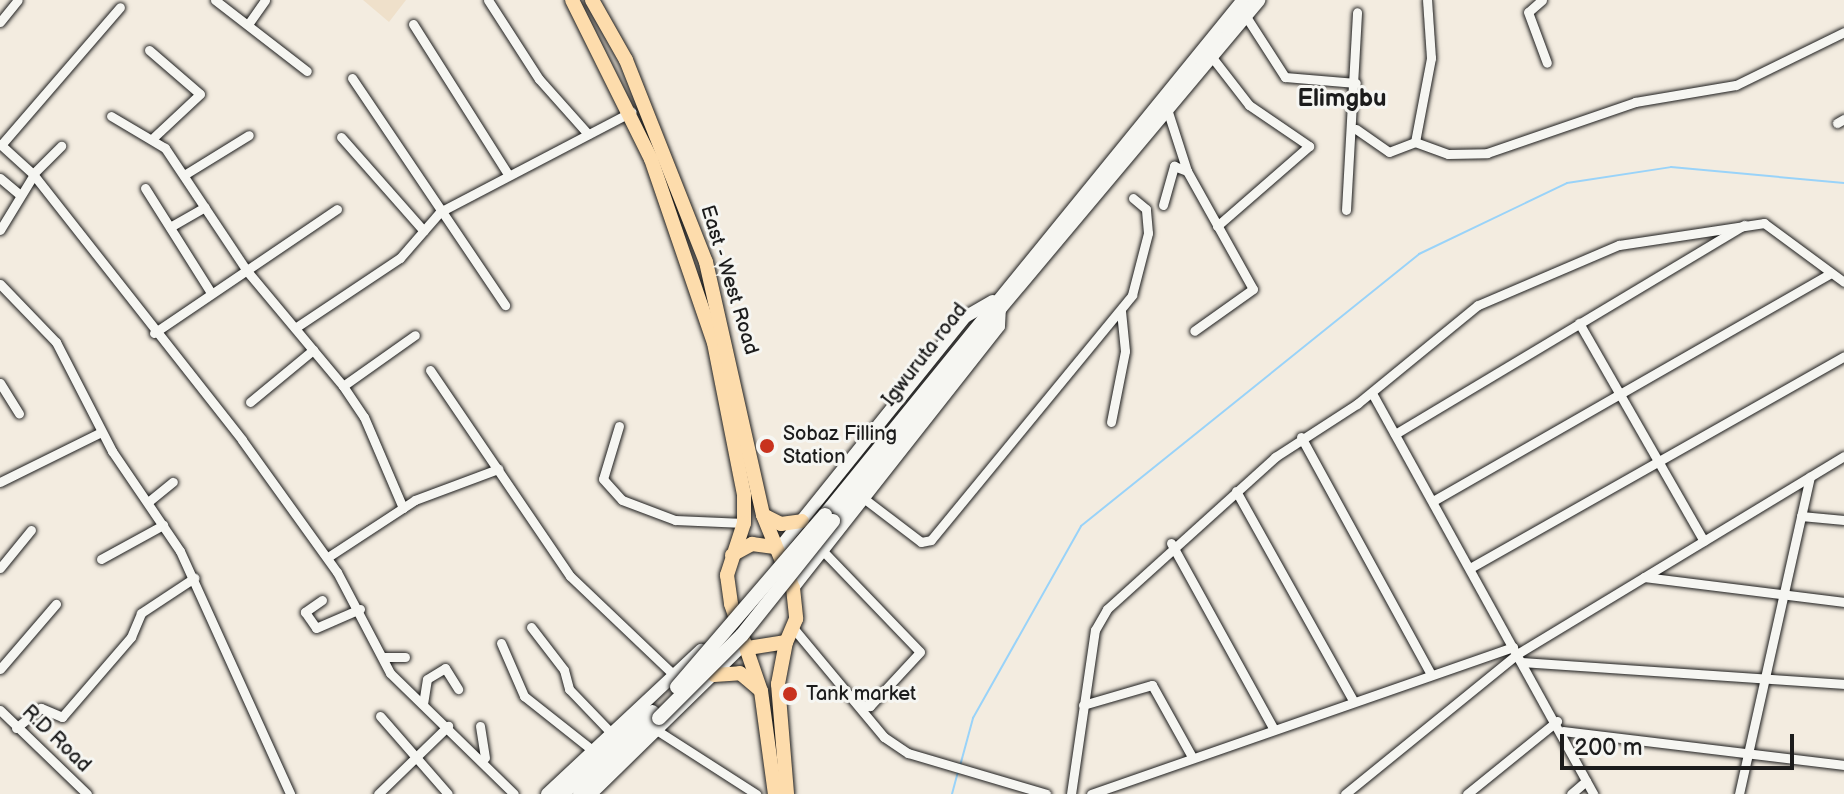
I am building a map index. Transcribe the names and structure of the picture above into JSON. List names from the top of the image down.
{
  "streets": {
    "main road": ["East - West Road", "Igwuruta road"],
    "street": ["R.D Road"]
  },
  "districts": ["Elimgbu"],
  "places": ["Sobaz Filling Station", "Tank market"],
  "scale_bar": "200 m"
}
